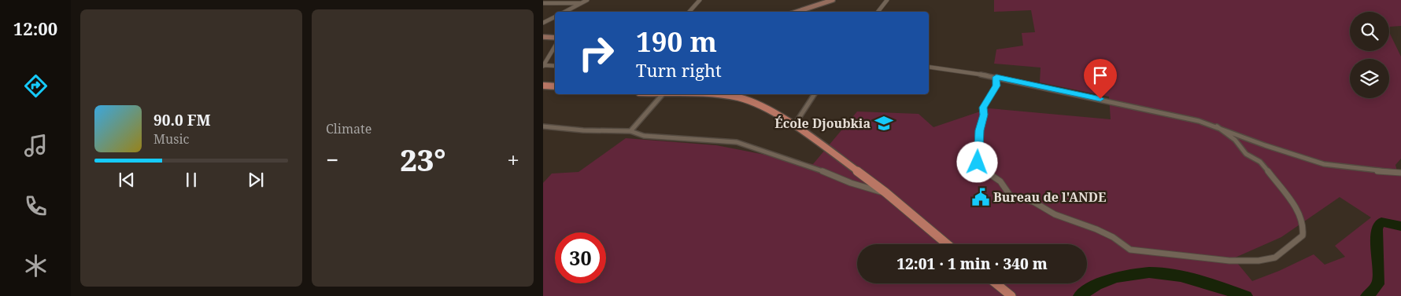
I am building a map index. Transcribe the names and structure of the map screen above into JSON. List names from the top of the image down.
{
  "places": {
    "school or university": ["École Djoubkia"],
    "public building": ["Bureau de l'ANDE"]
  },
  "page": {
    "tabs": "12:00",
    "tile": "Climate",
    "turn": ["190 m", "Turn right"],
    "song": ["90.0 FM", "Music"],
    "heat": ["−", "23°", "+"],
    "limit": "30",
    "trip": "12:01 · 1 min · 340 m"
  }
}
